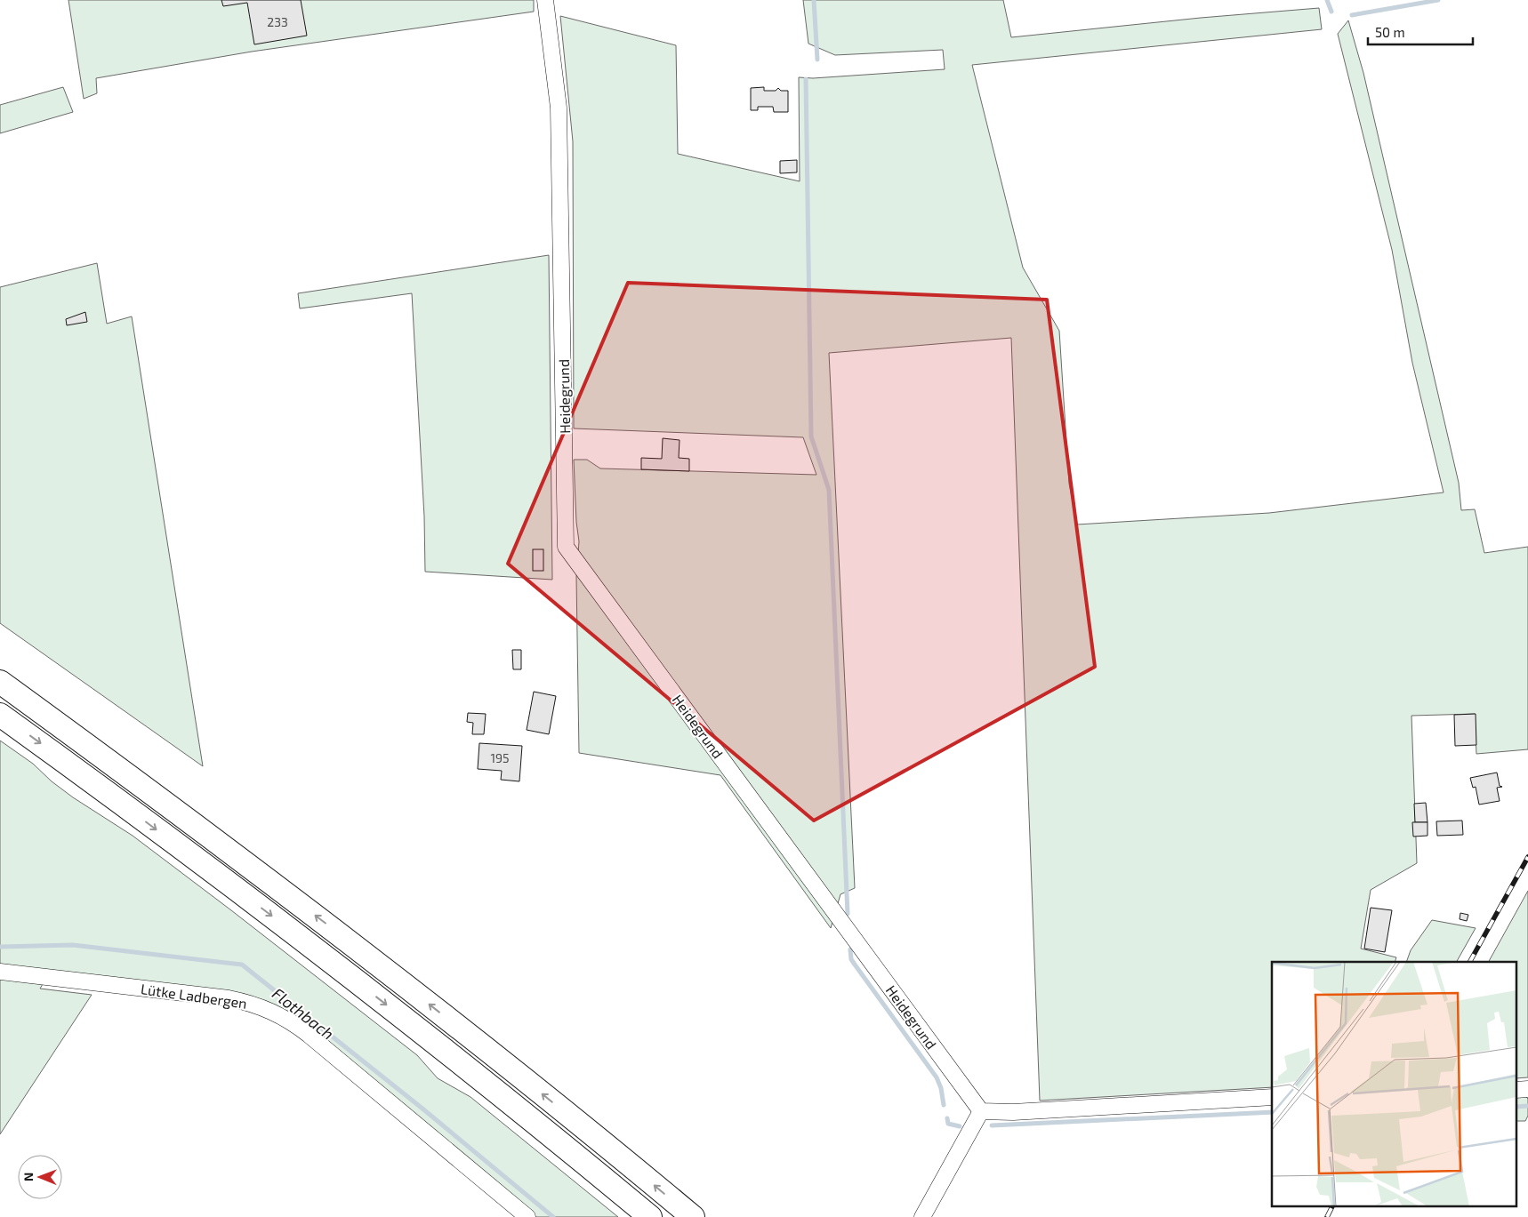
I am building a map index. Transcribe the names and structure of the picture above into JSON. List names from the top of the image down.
{
  "streets": {
    "street": ["Heidegrund", "Lütke Ladbergen"]
  },
  "water": ["Flothbach"],
  "house_numbers": ["233", "195"],
  "scale_bar": "50 m",
  "north": "left"
}
